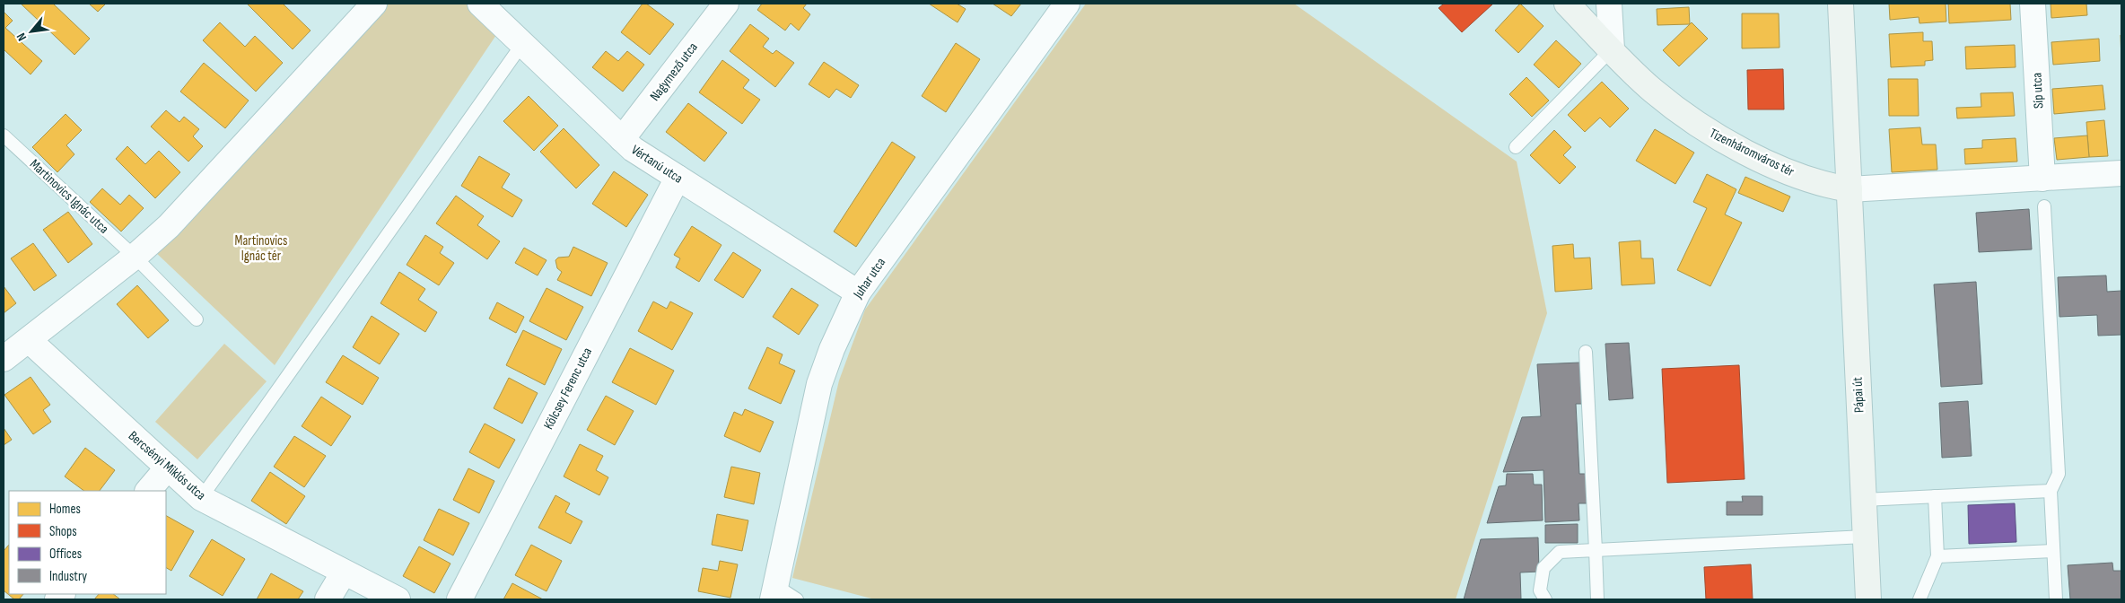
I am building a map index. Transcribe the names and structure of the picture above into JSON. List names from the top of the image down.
{
  "streets": {
    "main road": ["Tizenháromváros tér", "Pápai út"],
    "street": [
      "Nagymező utca",
      "Síp utca",
      "Vértanú utca",
      "Juhar utca",
      "Kölcsey Ferenc utca",
      "Bercsényi Miklós utca"
    ],
    "lane": ["Martinovics Ignác utca"]
  },
  "crossings": [
    ["Nagymező utca", "Vértanú utca"],
    ["Tizenháromváros tér", "Pápai út"],
    ["Vértanú utca", "Juhar utca"],
    ["Vértanú utca", "Kölcsey Ferenc utca"]
  ],
  "parks": ["Martinovics Ignác tér"],
  "legend": [
    "Homes",
    "Shops",
    "Offices",
    "Industry"
  ],
  "north": "bottom left"
}
